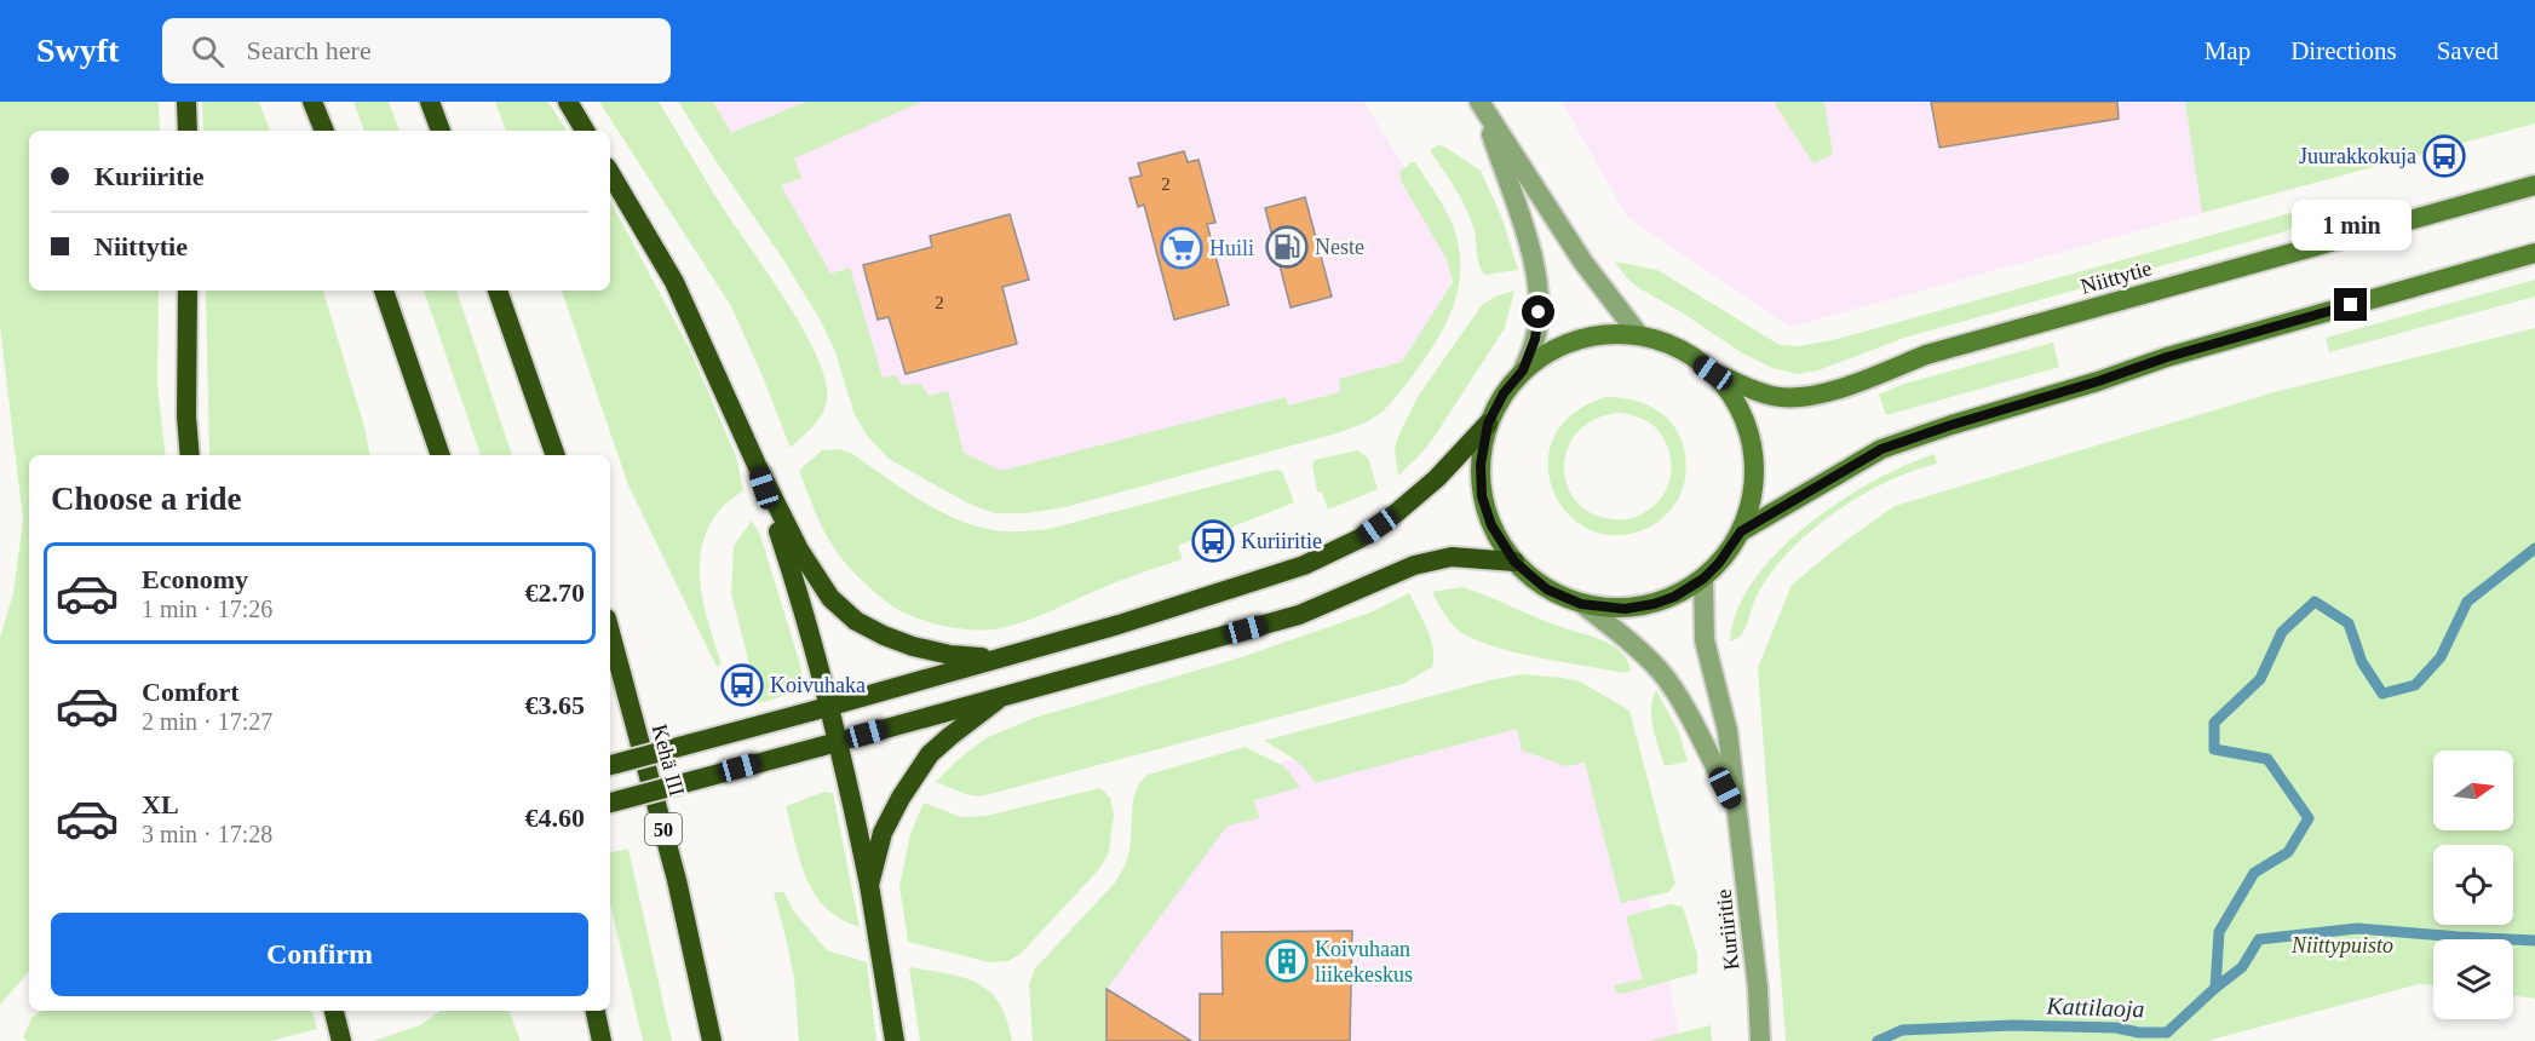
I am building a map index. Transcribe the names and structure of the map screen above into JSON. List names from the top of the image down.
{
  "streets": {
    "highway": ["Kehä III", "50"],
    "main road": ["Niittytie"],
    "street": ["Kuriiritie"]
  },
  "water": ["Kattilaoja"],
  "parks": ["Niittypuisto"],
  "places": {
    "bus stop": ["Juurakkokuja", "Kuriiritie", "Koivuhaka"],
    "fuel station": ["Neste"],
    "supermarket": ["Huili"],
    "building": ["Koivuhaan liikekeskus"]
  },
  "house_numbers": ["2", "2"],
  "north": "right",
  "page": {
    "header": "Swyft",
    "search": "Search here",
    "nav": ["Map", "Directions", "Saved"],
    "banner": ["Kuriiritie", "Niittytie"],
    "bubble": "1 min",
    "heading": "Choose a ride",
    "list": [
      {
        "name": "Economy",
        "note": "1 min · 17:26",
        "value": "€2.70"
      },
      {
        "name": "Comfort",
        "note": "2 min · 17:27",
        "value": "€3.65"
      },
      {
        "name": "XL",
        "note": "3 min · 17:28",
        "value": "€4.60"
      }
    ],
    "buttons": "Confirm"
  }
}
